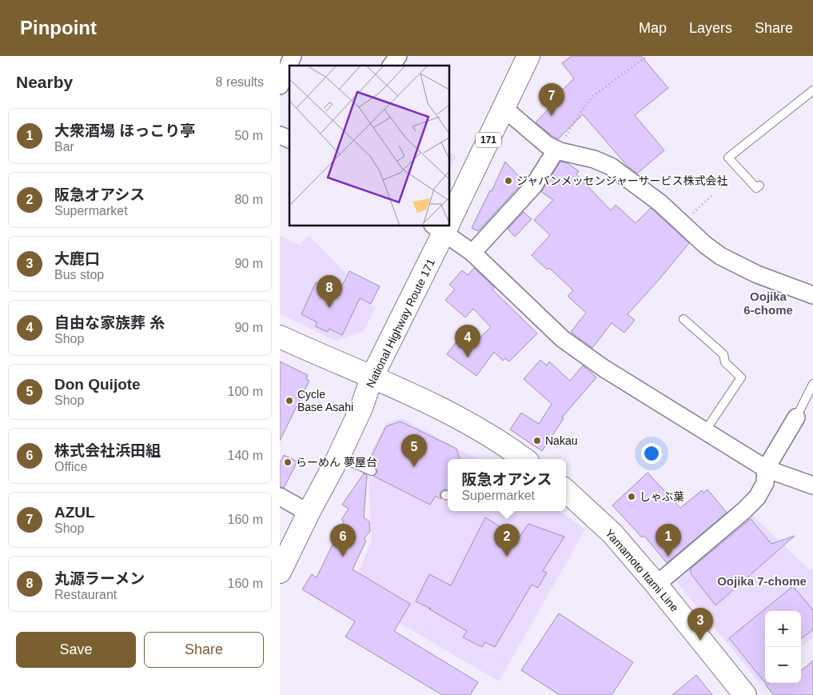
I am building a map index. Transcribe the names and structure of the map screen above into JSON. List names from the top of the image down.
{
  "streets": {
    "main road": ["171", "National Highway Route 171", "Yamamoto Itami Line"]
  },
  "districts": ["Oojika 6-chome", "Oojika 7-chome"],
  "places": [
    "ジャパンメッセンジャーサービス株式会社",
    "Cycle Base Asahi",
    "Nakau",
    "らーめん 夢屋台",
    "しゃぶ葉"
  ],
  "page": {
    "header": "Pinpoint",
    "nav": ["Map", "Layers", "Share"],
    "heading": ["Nearby", "8 results"],
    "pins": [
      "7",
      "8",
      "4",
      "5",
      "1",
      "2",
      "6",
      "3"
    ],
    "list": [
      {
        "mark": "1",
        "name": "大衆酒場 ほっこり亭",
        "note": "Bar",
        "value": "50 m"
      },
      {
        "mark": "2",
        "name": "阪急オアシス",
        "note": "Supermarket",
        "value": "80 m"
      },
      {
        "mark": "3",
        "name": "大鹿口",
        "note": "Bus stop",
        "value": "90 m"
      },
      {
        "mark": "4",
        "name": "自由な家族葬 糸",
        "note": "Shop",
        "value": "90 m"
      },
      {
        "mark": "5",
        "name": "Don Quijote",
        "note": "Shop",
        "value": "100 m"
      },
      {
        "mark": "6",
        "name": "株式会社浜田組",
        "note": "Office",
        "value": "140 m"
      },
      {
        "mark": "7",
        "name": "AZUL",
        "note": "Shop",
        "value": "160 m"
      },
      {
        "mark": "8",
        "name": "丸源ラーメン",
        "note": "Restaurant",
        "value": "160 m"
      }
    ],
    "popup": ["阪急オアシス", "Supermarket"],
    "map_buttons": ["+", "−"],
    "buttons": ["Save", "Share"]
  }
}
